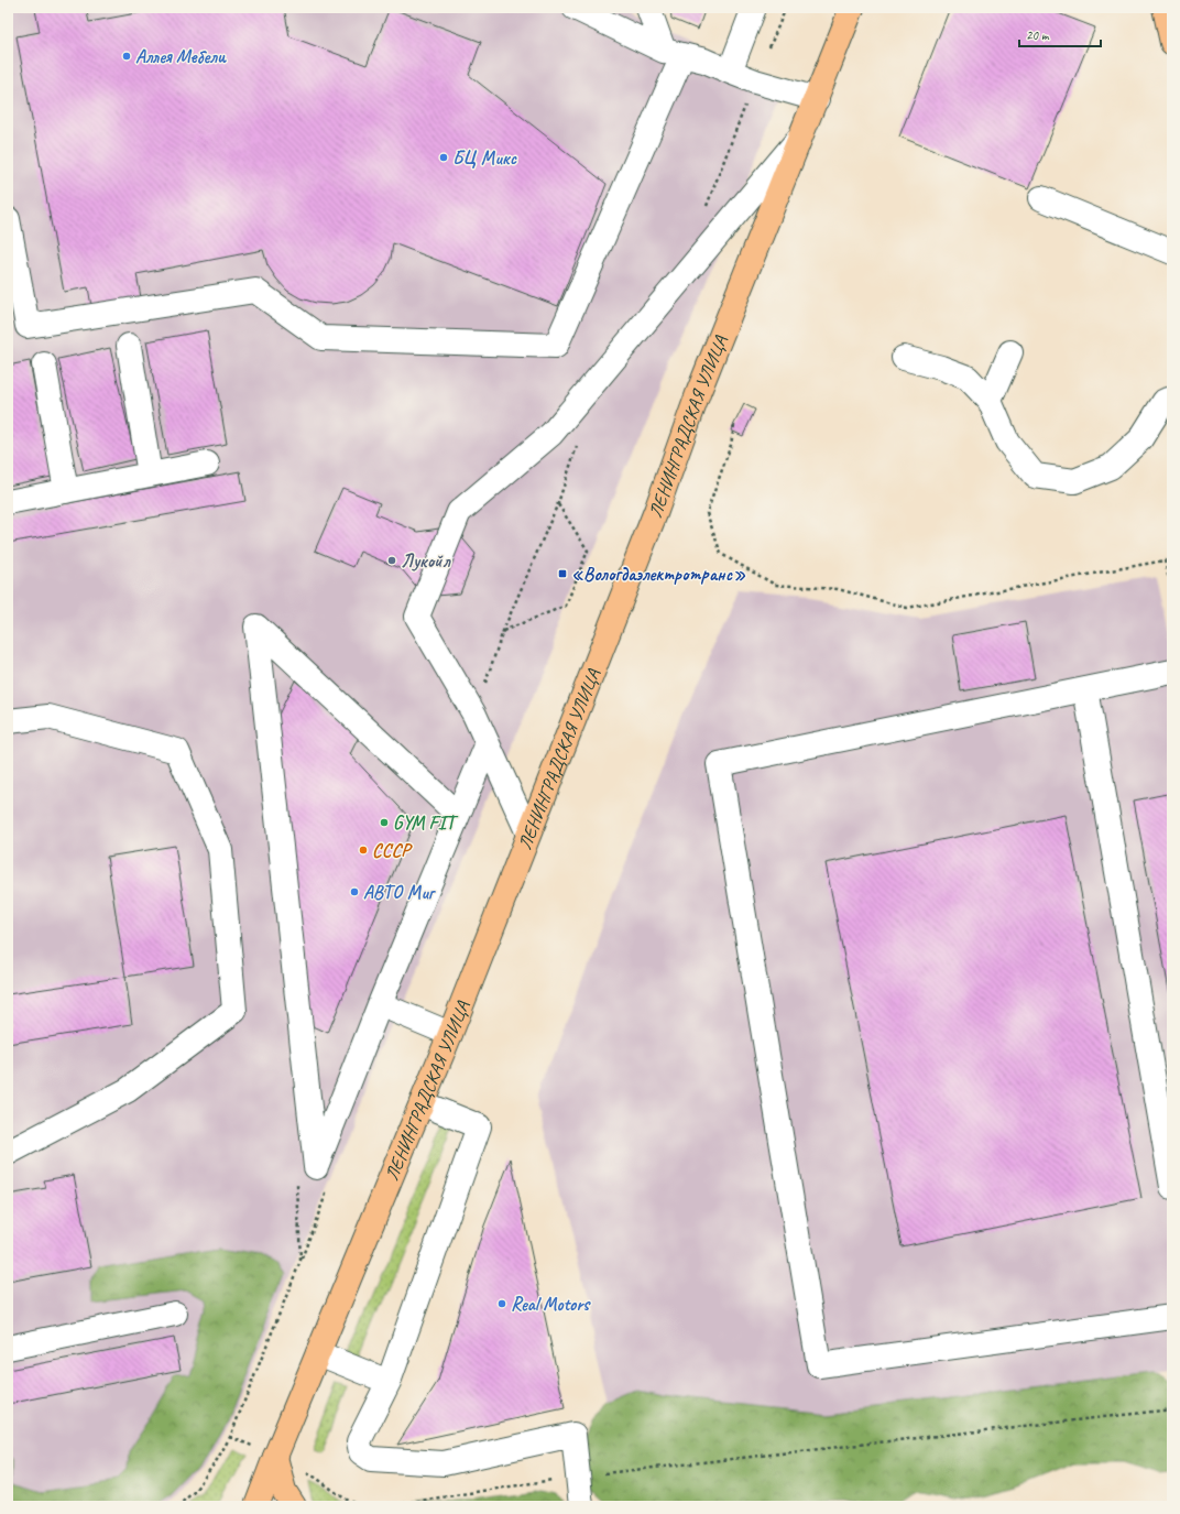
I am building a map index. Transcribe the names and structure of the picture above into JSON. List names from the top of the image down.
{
  "streets": {
    "main road": ["ЛЕНИНГРАДСКАЯ УЛИЦА"]
  },
  "places": {
    "other": [
      "Аллея Мебели",
      "БЦ Микс",
      "Лукойл",
      "GYM FIT",
      "СССР",
      "АВТО Миг",
      "Real Motors"
    ],
    "transit": ["«Вологдаэлектротранс»"]
  },
  "scale_bar": "20 m"
}
